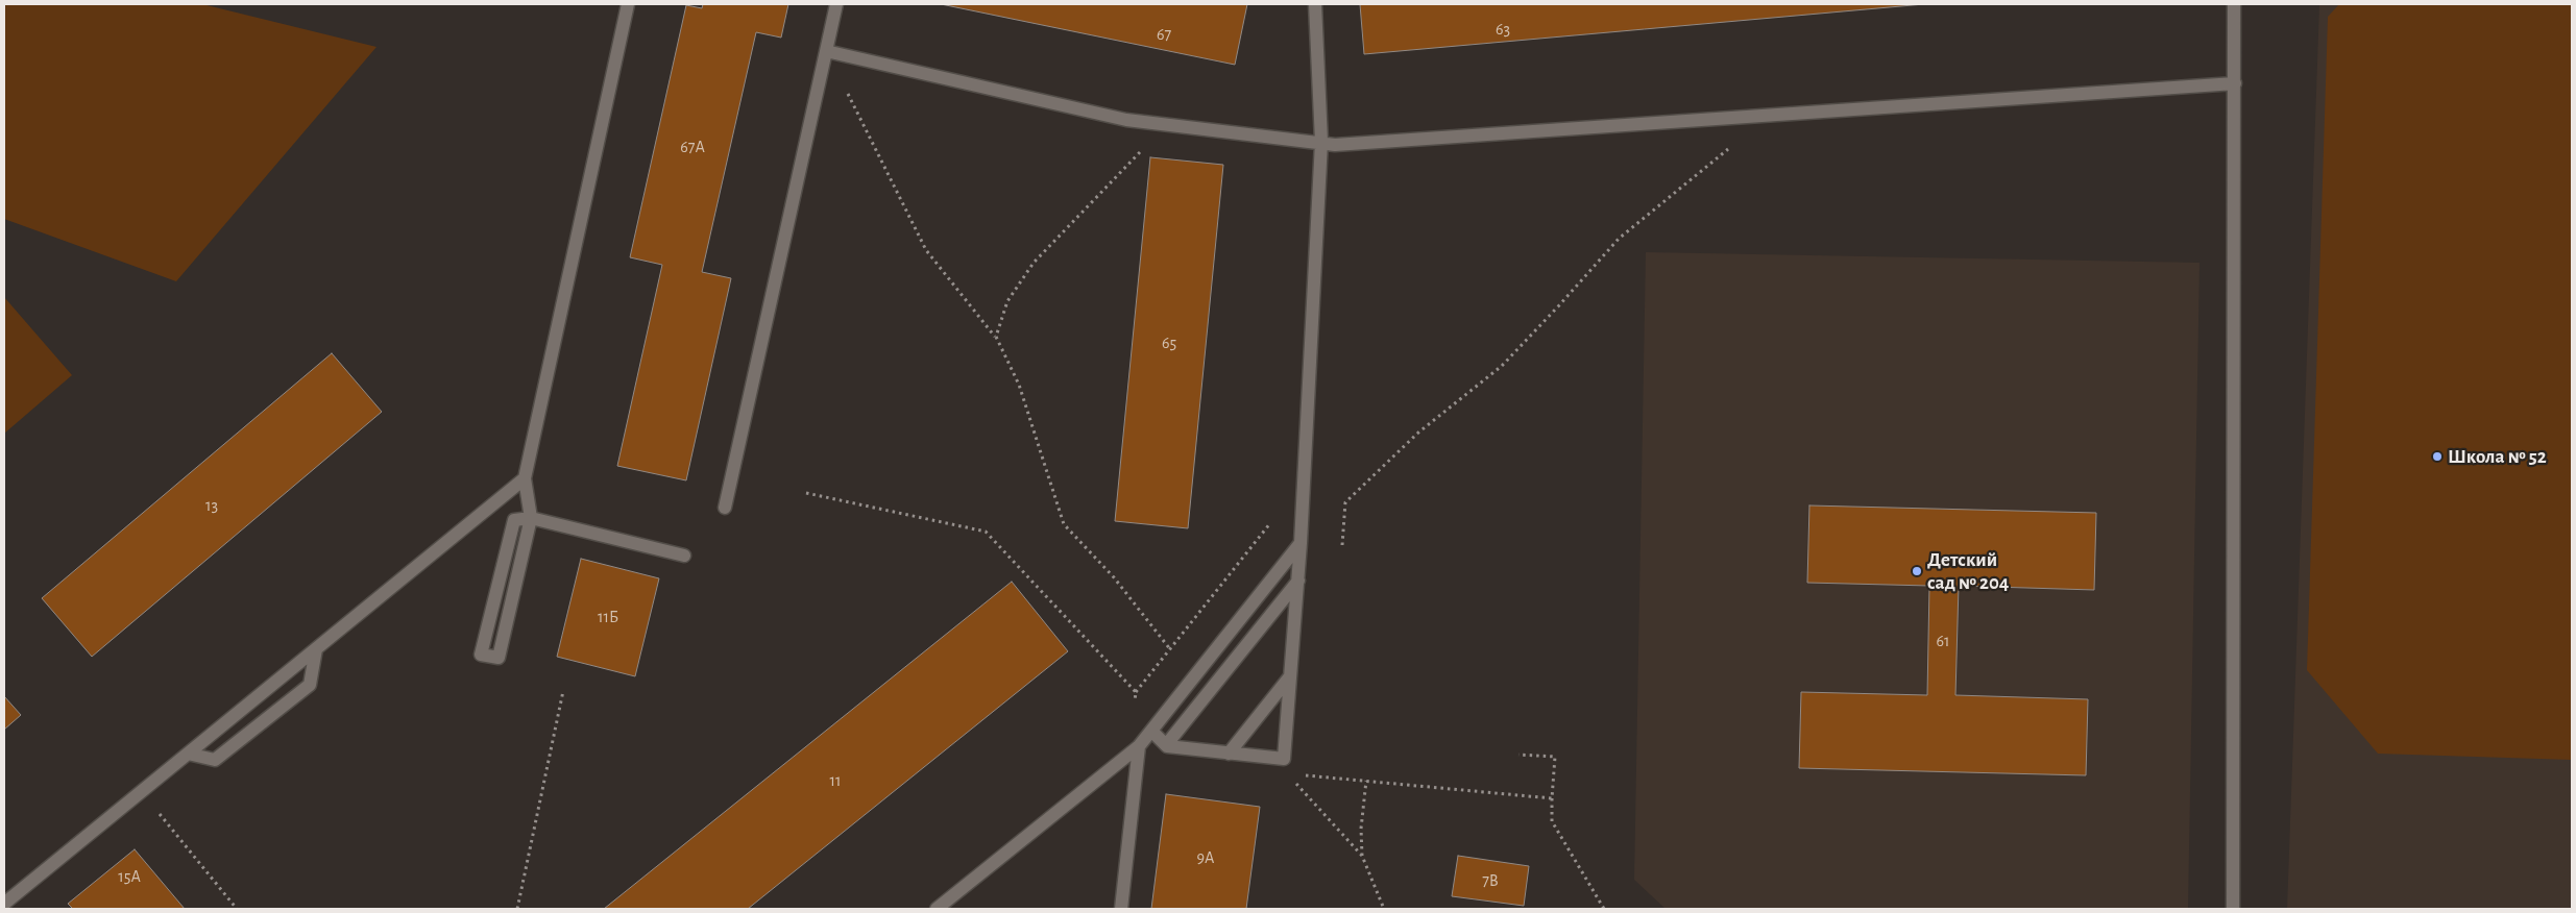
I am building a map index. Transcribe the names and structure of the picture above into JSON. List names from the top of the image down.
{
  "places": ["Школа № 52", "Детский сад № 204"],
  "house_numbers": [
    "63",
    "67",
    "67А",
    "65",
    "13",
    "11Б",
    "61",
    "11",
    "9А",
    "15А",
    "7В"
  ]
}
